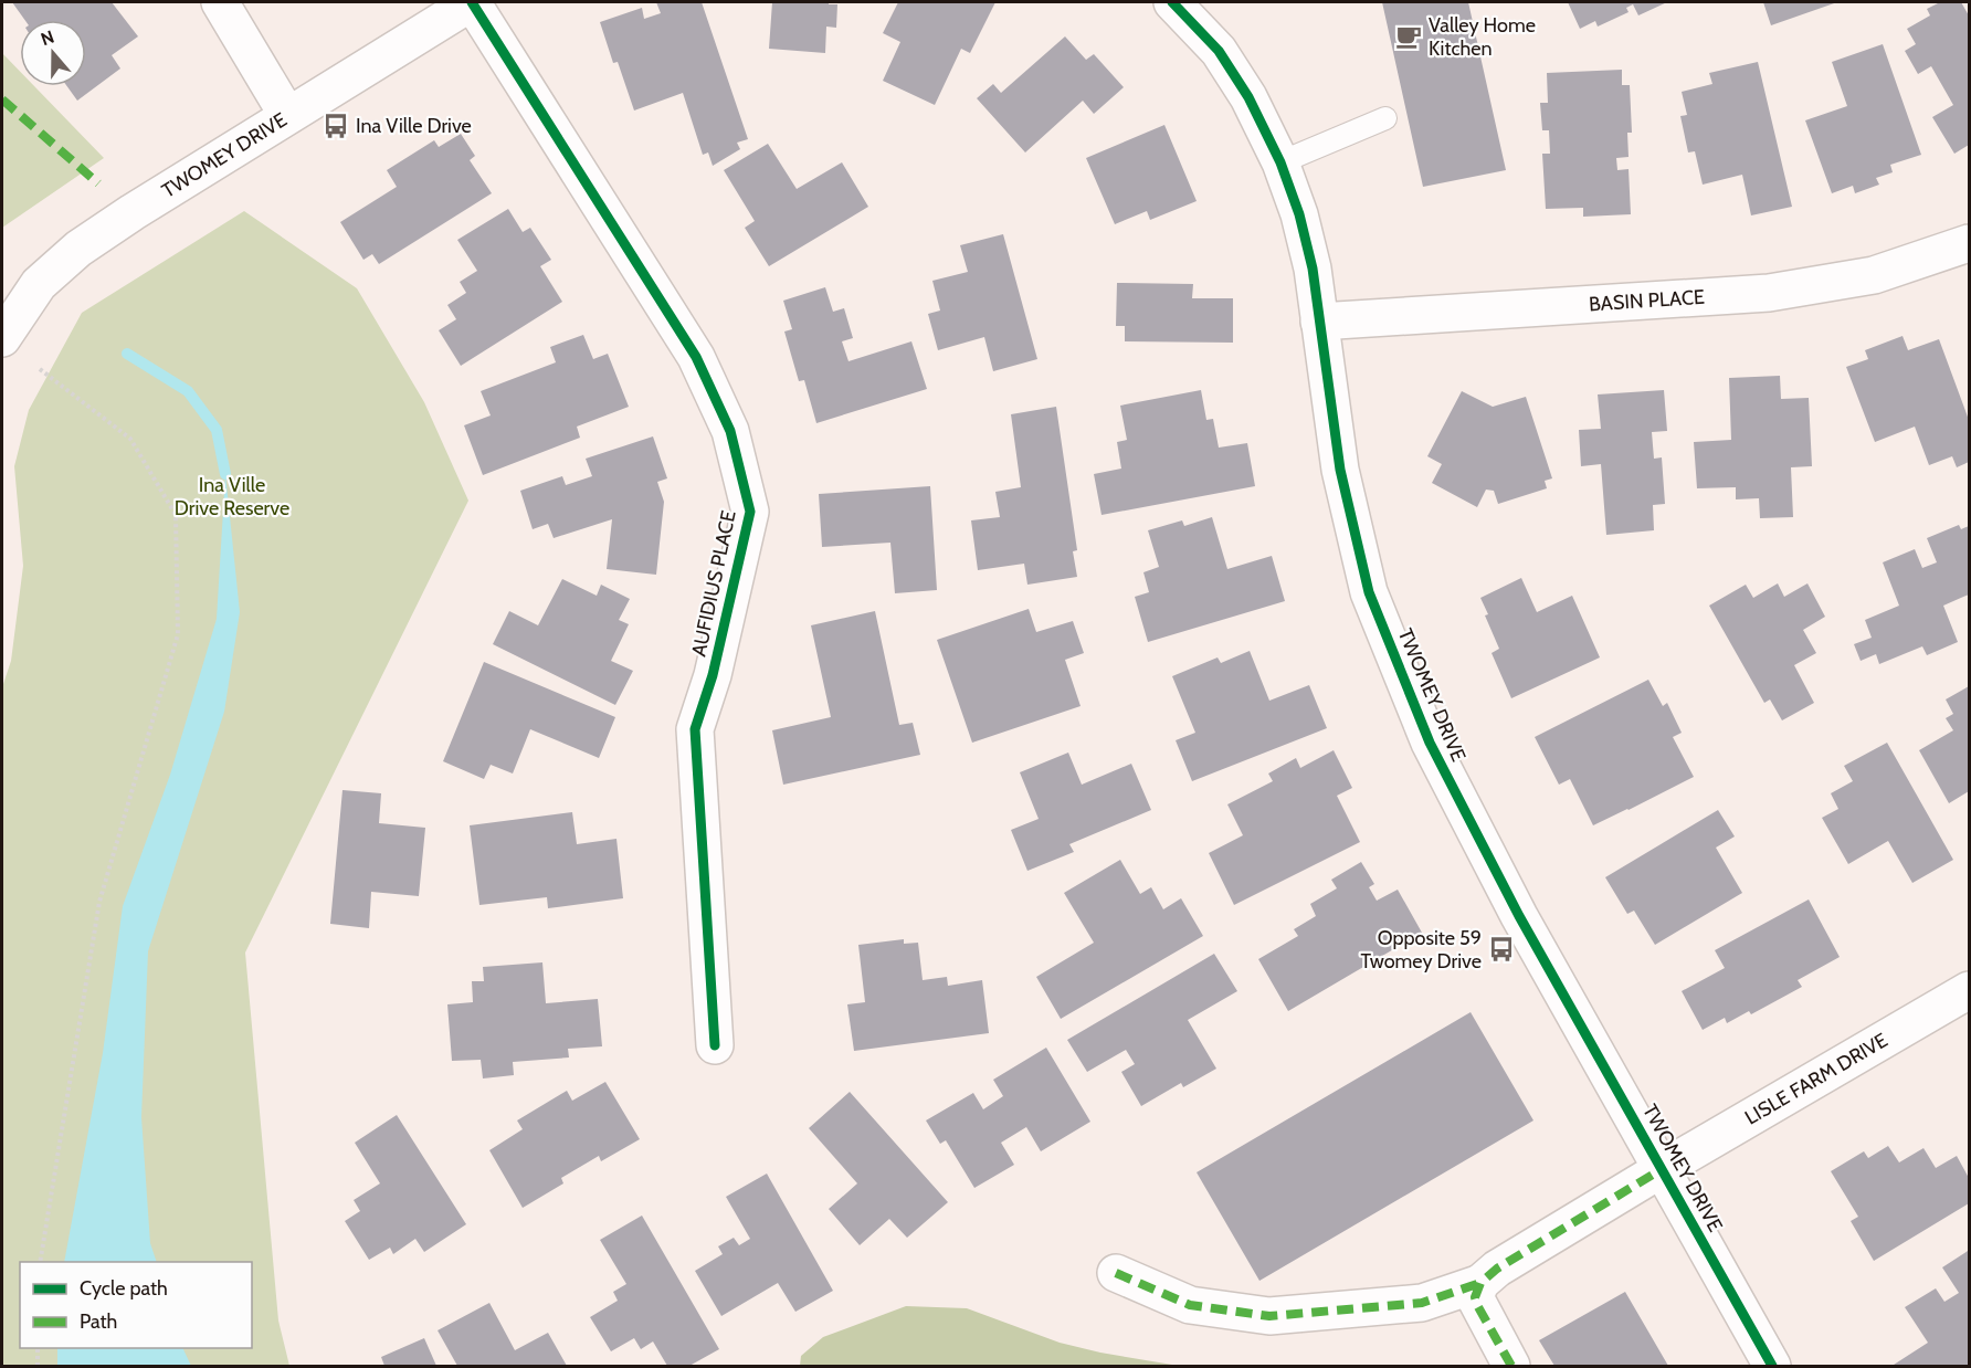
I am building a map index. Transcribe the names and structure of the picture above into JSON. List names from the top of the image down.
{
  "streets": {
    "street": [
      "TWOMEY DRIVE",
      "BASIN PLACE",
      "AUFIDIUS PLACE",
      "LISLE FARM DRIVE"
    ]
  },
  "crossings": [
    ["TWOMEY DRIVE", "BASIN PLACE"],
    ["TWOMEY DRIVE", "AUFIDIUS PLACE"],
    ["TWOMEY DRIVE", "LISLE FARM DRIVE"]
  ],
  "parks": ["Ina Ville Drive Reserve"],
  "places": {
    "cafe": ["Valley Home Kitchen"],
    "bus stop": ["Ina Ville Drive", "Opposite 59 Twomey Drive"]
  },
  "legend": ["Cycle path", "Path"],
  "north": "top"
}
